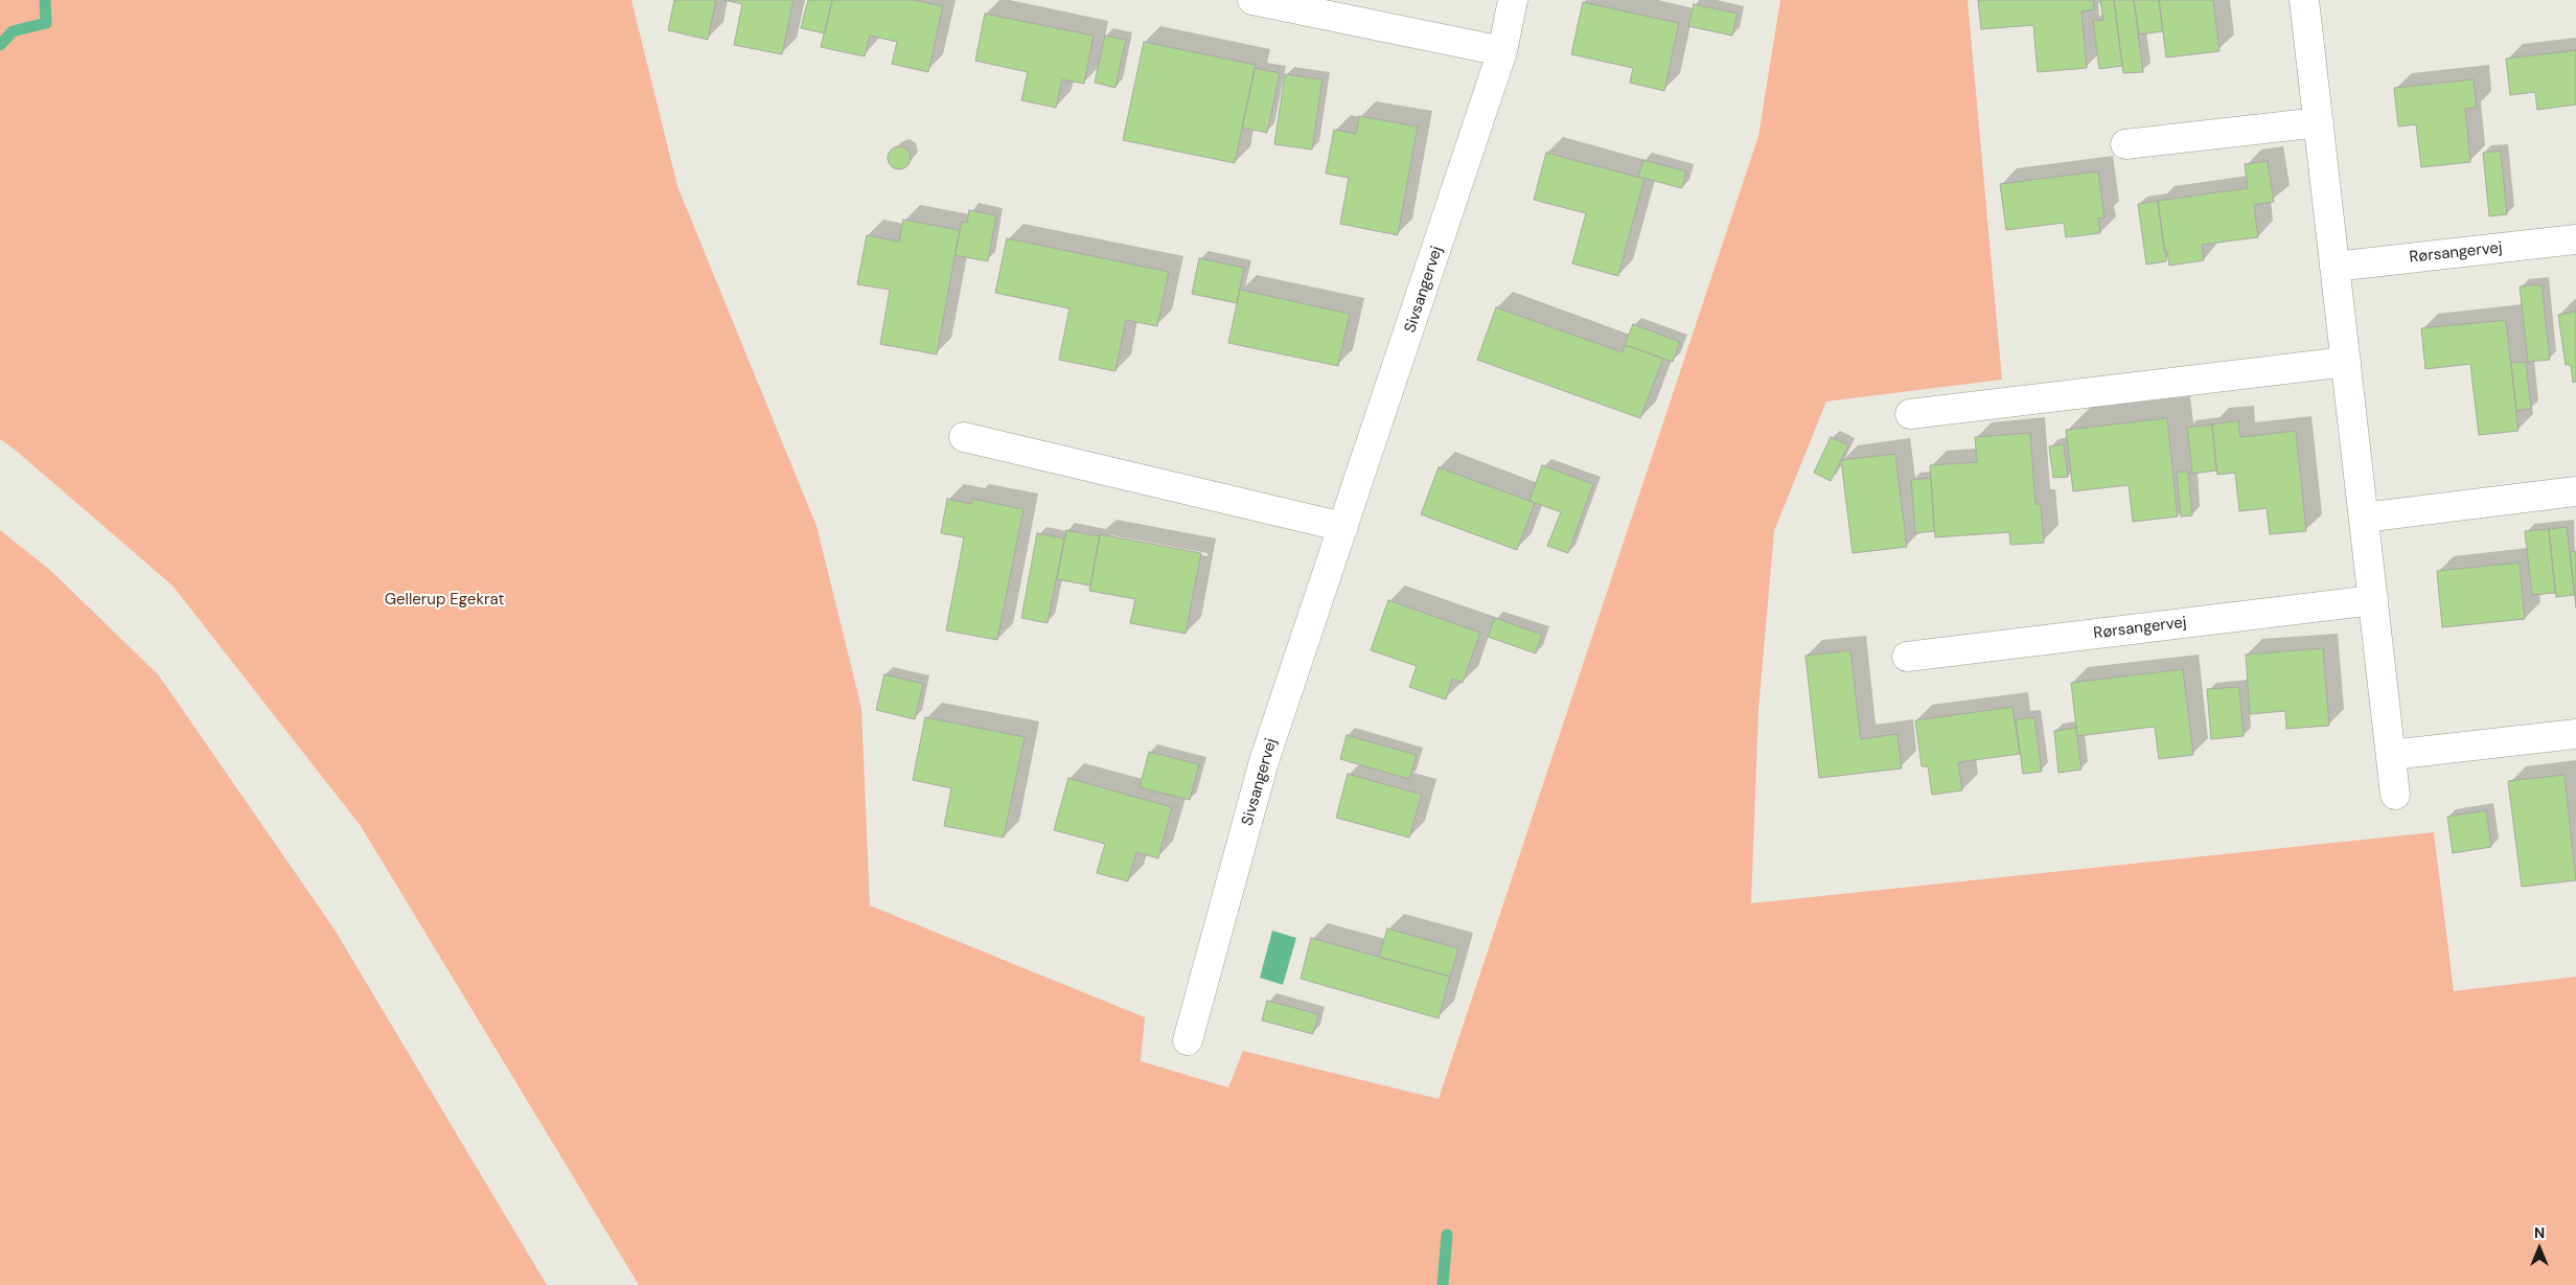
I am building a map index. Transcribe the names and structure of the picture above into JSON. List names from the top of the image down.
{
  "streets": {
    "street": ["Rørsangervej", "Sivsangervej"]
  },
  "parks": ["Gellerup Egekrat"],
  "north": "top"
}
